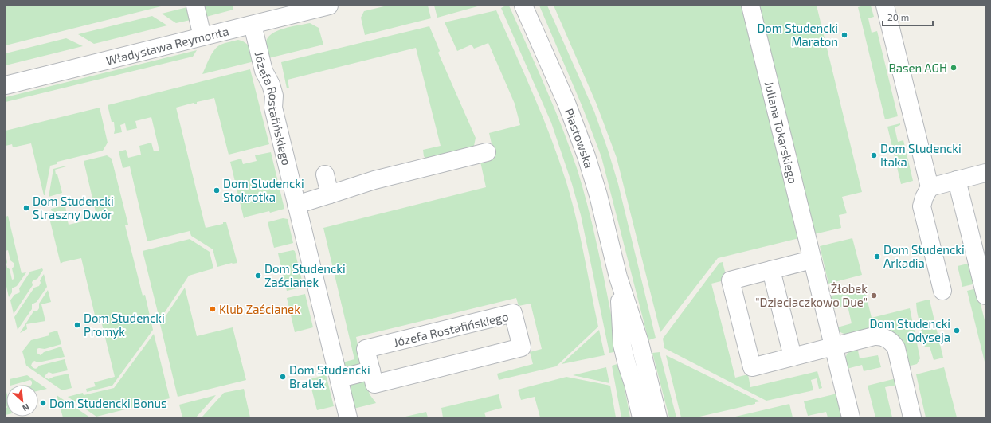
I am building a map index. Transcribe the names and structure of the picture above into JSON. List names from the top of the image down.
{
  "streets": {
    "street": [
      "Władysława Reymonta",
      "Józefa Rostafińskiego",
      "Juliana Tokarskiego",
      "Piastowska"
    ]
  },
  "crossings": [
    ["Władysława Reymonta", "Józefa Rostafińskiego"]
  ],
  "places": [
    "Dom Studencki Maraton",
    "Basen AGH",
    "Dom Studencki Itaka",
    "Dom Studencki Stokrotka",
    "Dom Studencki Straszny Dwór",
    "Dom Studencki Arkadia",
    "Dom Studencki Zaścianek",
    "Żłobek \"Dzieciaczkowo Due\"",
    "Klub Zaścianek",
    "Dom Studencki Promyk",
    "Dom Studencki Odyseja",
    "Dom Studencki Bratek",
    "Dom Studencki Bonus"
  ],
  "scale_bar": "20 m",
  "north": "bottom right"
}
